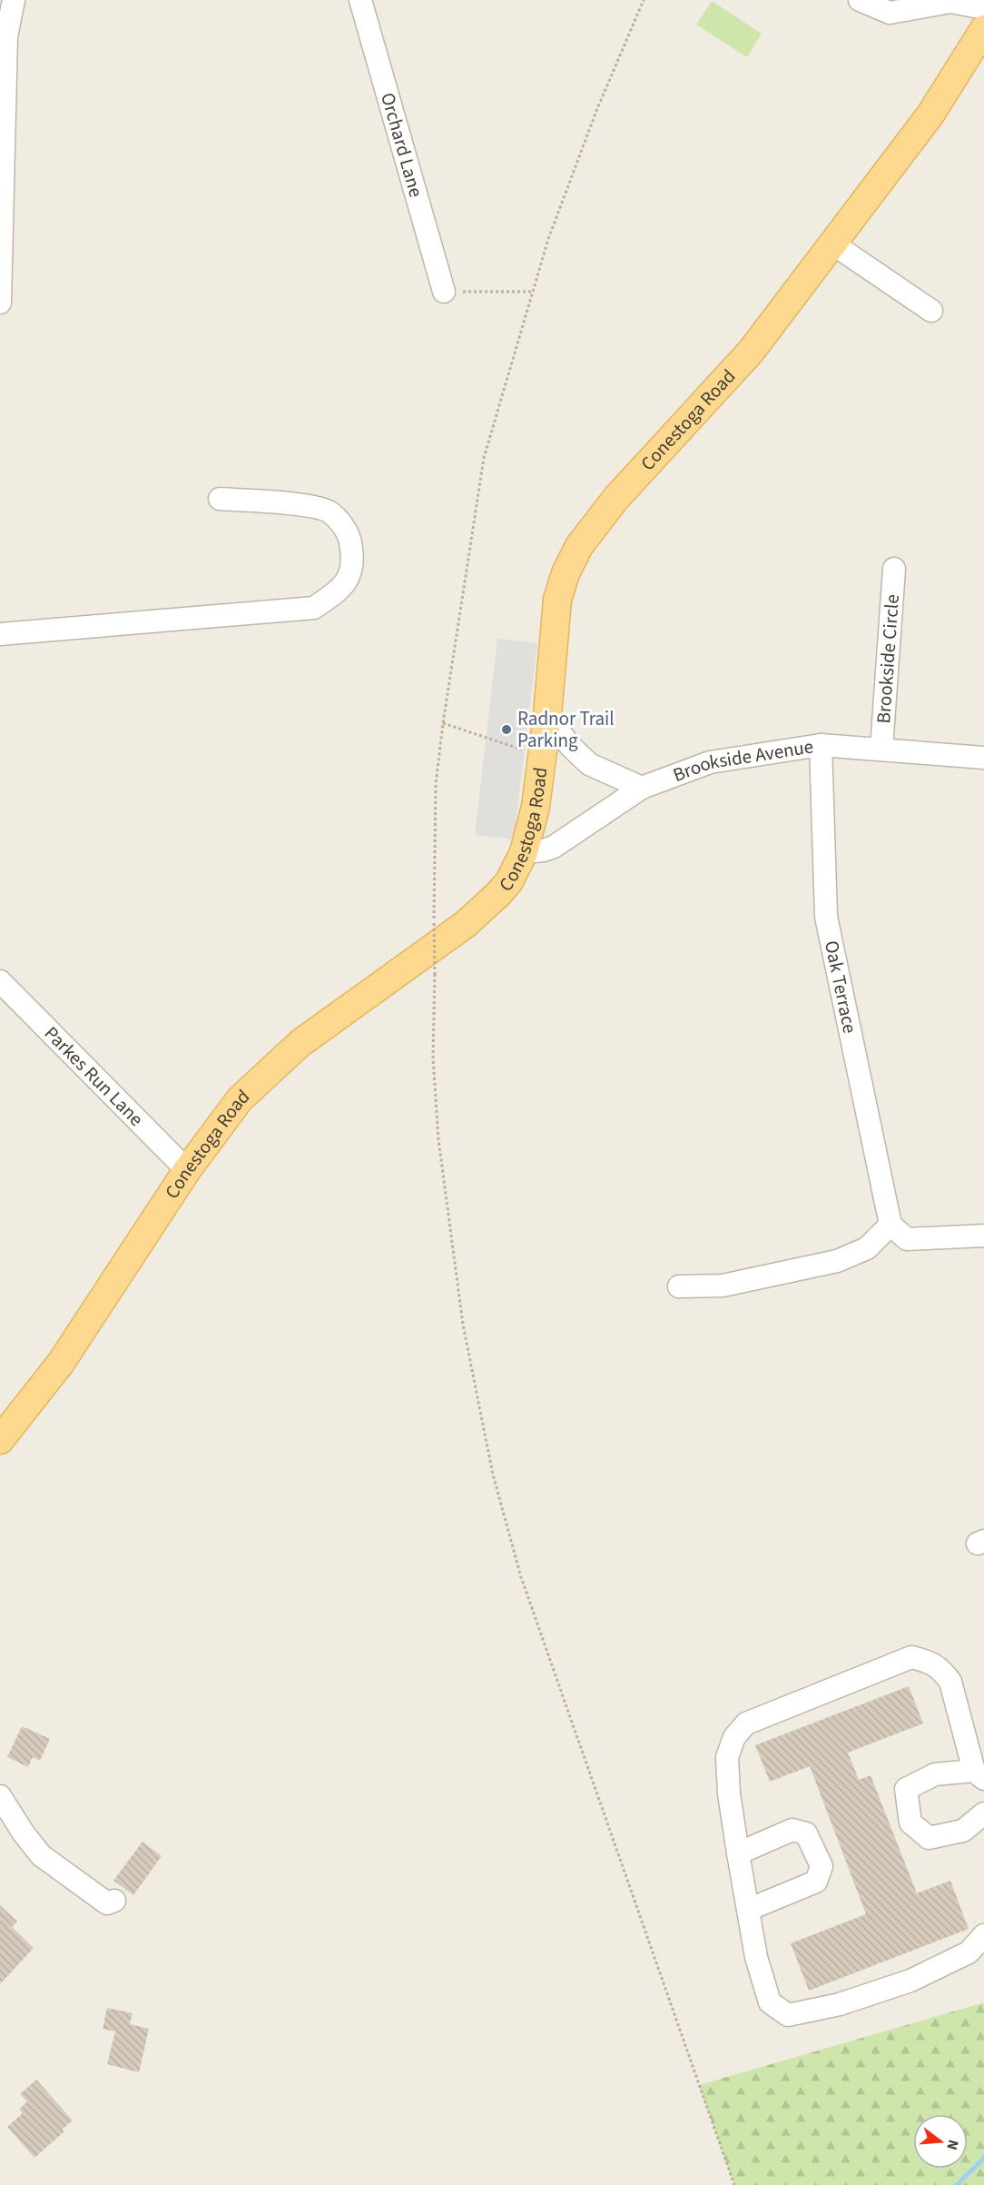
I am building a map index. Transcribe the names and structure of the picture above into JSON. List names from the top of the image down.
{
  "streets": {
    "main road": ["Conestoga Road"],
    "street": [
      "Orchard Lane",
      "Brookside Circle",
      "Brookside Avenue",
      "Oak Terrace",
      "Parkes Run Lane"
    ]
  },
  "crossings": [
    ["Conestoga Road", "Brookside Avenue"],
    ["Conestoga Road", "Parkes Run Lane"],
    ["Brookside Circle", "Brookside Avenue"],
    ["Brookside Avenue", "Oak Terrace"]
  ],
  "places": ["Radnor Trail Parking"],
  "north": "right"
}
